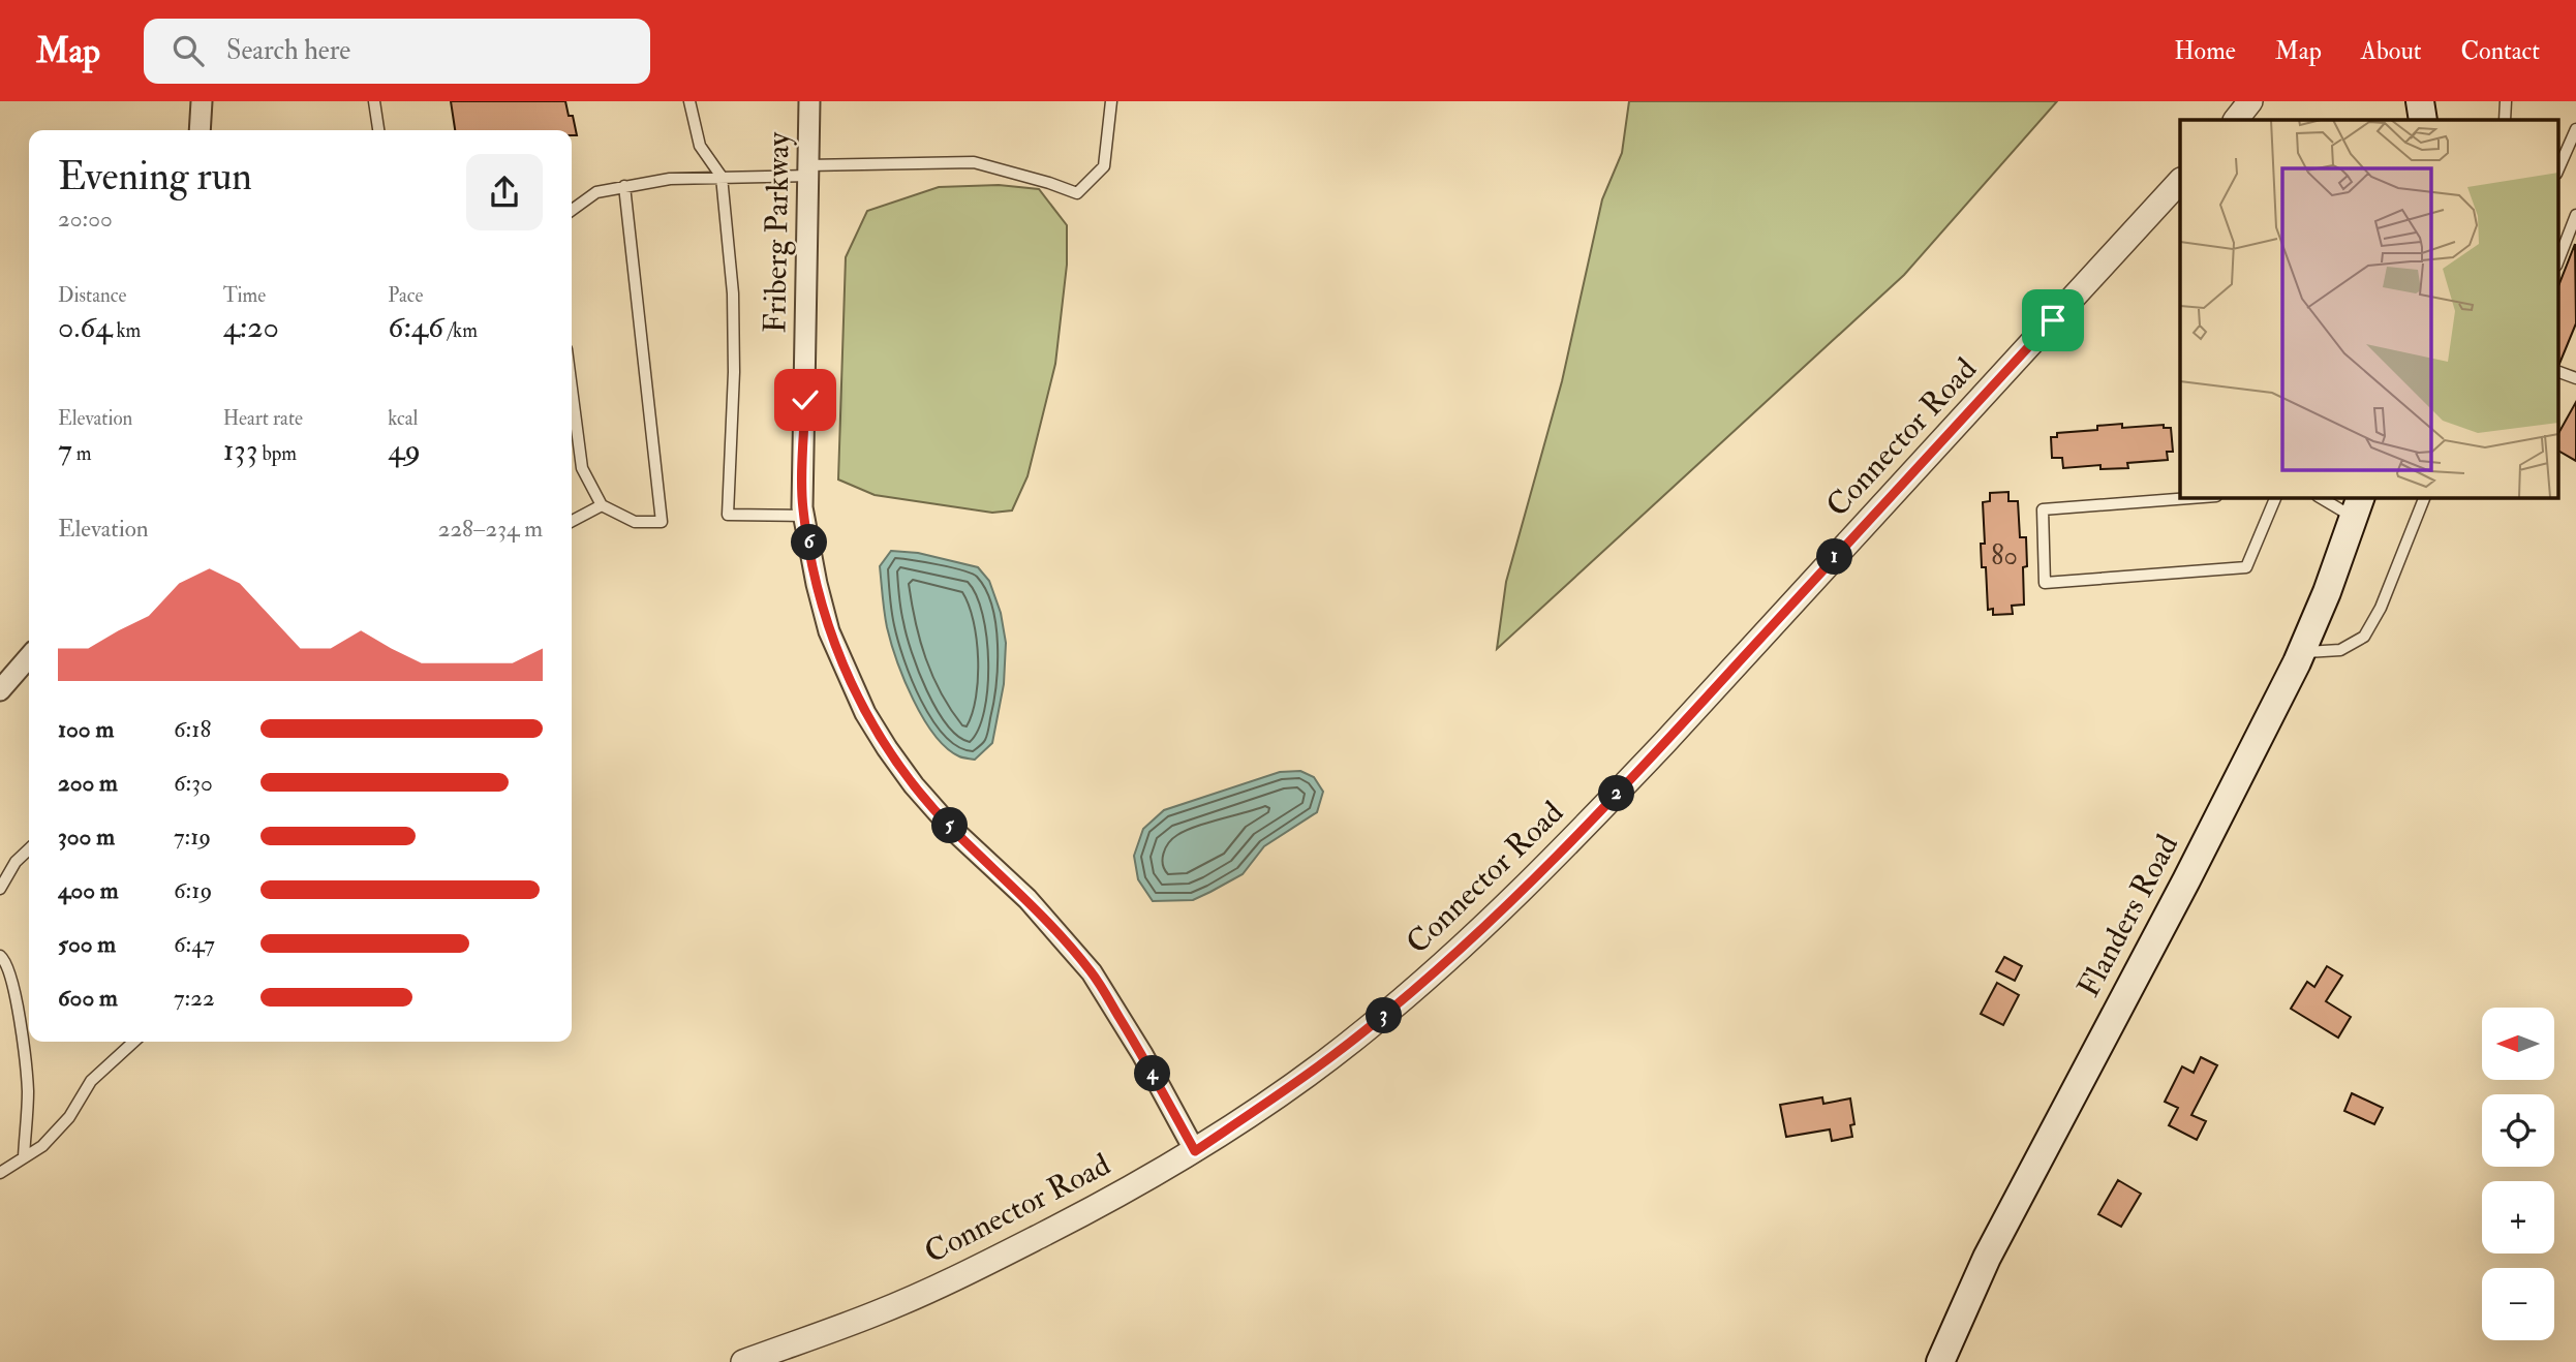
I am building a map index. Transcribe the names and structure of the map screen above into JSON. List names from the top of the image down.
{
  "streets": {
    "main road": ["Flanders Road"],
    "street": ["Friberg Parkway", "Connector Road"]
  },
  "crossings": [
    ["Friberg Parkway", "Connector Road"]
  ],
  "house_numbers": ["80"],
  "north": "left",
  "page": {
    "header": "Map",
    "search": "Search here",
    "nav": [
      "Home",
      "Map",
      "About",
      "Contact"
    ],
    "heading": ["Evening run", "20:00"],
    "stats": [
      ["Distance", "0.64 km"],
      ["Time", "4:20"],
      ["Pace", "6:46 /km"],
      ["Elevation", "7 m"],
      ["Heart rate", "133 bpm"],
      ["kcal", "49"]
    ],
    "chart": ["Elevation", "228–234 m"],
    "pins": [
      "6",
      "1",
      "2",
      "5",
      "3",
      "4"
    ],
    "list": [
      {
        "name": "100 m",
        "note": "6:18"
      },
      {
        "name": "200 m",
        "note": "6:30"
      },
      {
        "name": "300 m",
        "note": "7:19"
      },
      {
        "name": "400 m",
        "note": "6:19"
      },
      {
        "name": "500 m",
        "note": "6:47"
      },
      {
        "name": "600 m",
        "note": "7:22"
      }
    ],
    "map_buttons": ["+", "−"]
  }
}
